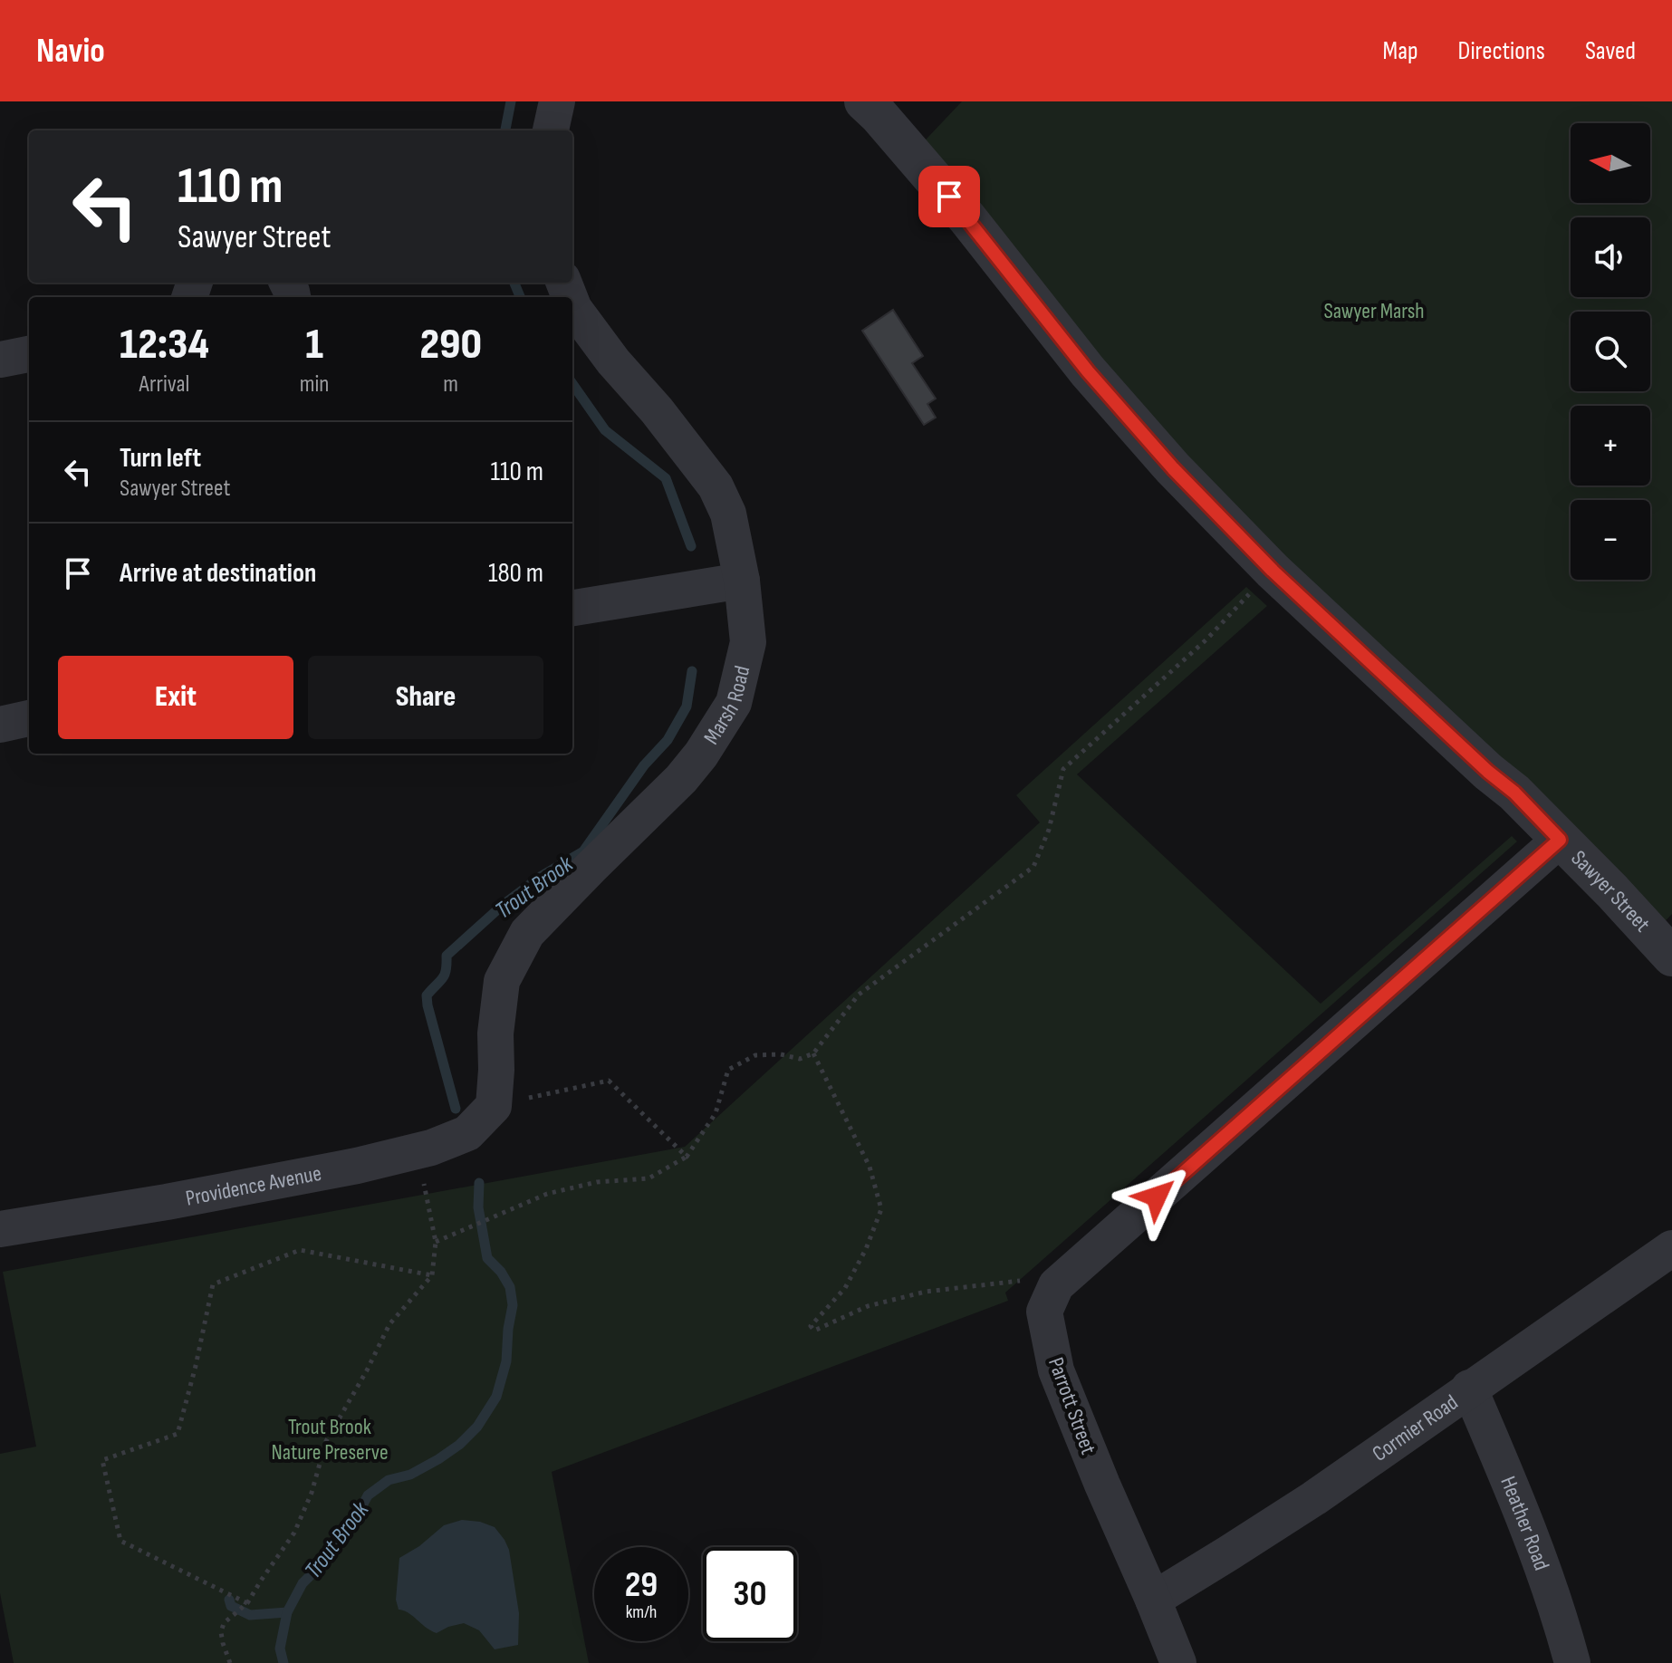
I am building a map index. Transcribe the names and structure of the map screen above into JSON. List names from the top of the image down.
{
  "streets": {
    "street": [
      "Marsh Road",
      "Sawyer Street",
      "Providence Avenue",
      "Parrott Street",
      "Cormier Road",
      "Heather Road"
    ]
  },
  "crossings": [
    ["Marsh Road", "Providence Avenue"],
    ["Parrott Street", "Cormier Road"],
    ["Cormier Road", "Heather Road"]
  ],
  "water": ["Trout Brook"],
  "parks": ["Sawyer Marsh", "Trout Brook Nature Preserve"],
  "north": "left",
  "page": {
    "header": "Navio",
    "nav": ["Map", "Directions", "Saved"],
    "map_buttons": ["+", "−"],
    "turn": ["110 m", "Sawyer Street"],
    "eta": [
      "12:34",
      "Arrival",
      "1",
      "min",
      "290",
      "m"
    ],
    "list": [
      {
        "name": "Turn left",
        "note": "Sawyer Street",
        "value": "110 m"
      },
      {
        "name": "Arrive at destination",
        "value": "180 m"
      }
    ],
    "buttons": ["Exit", "Share"],
    "speed": "29 km/h",
    "limit": "30"
  }
}
